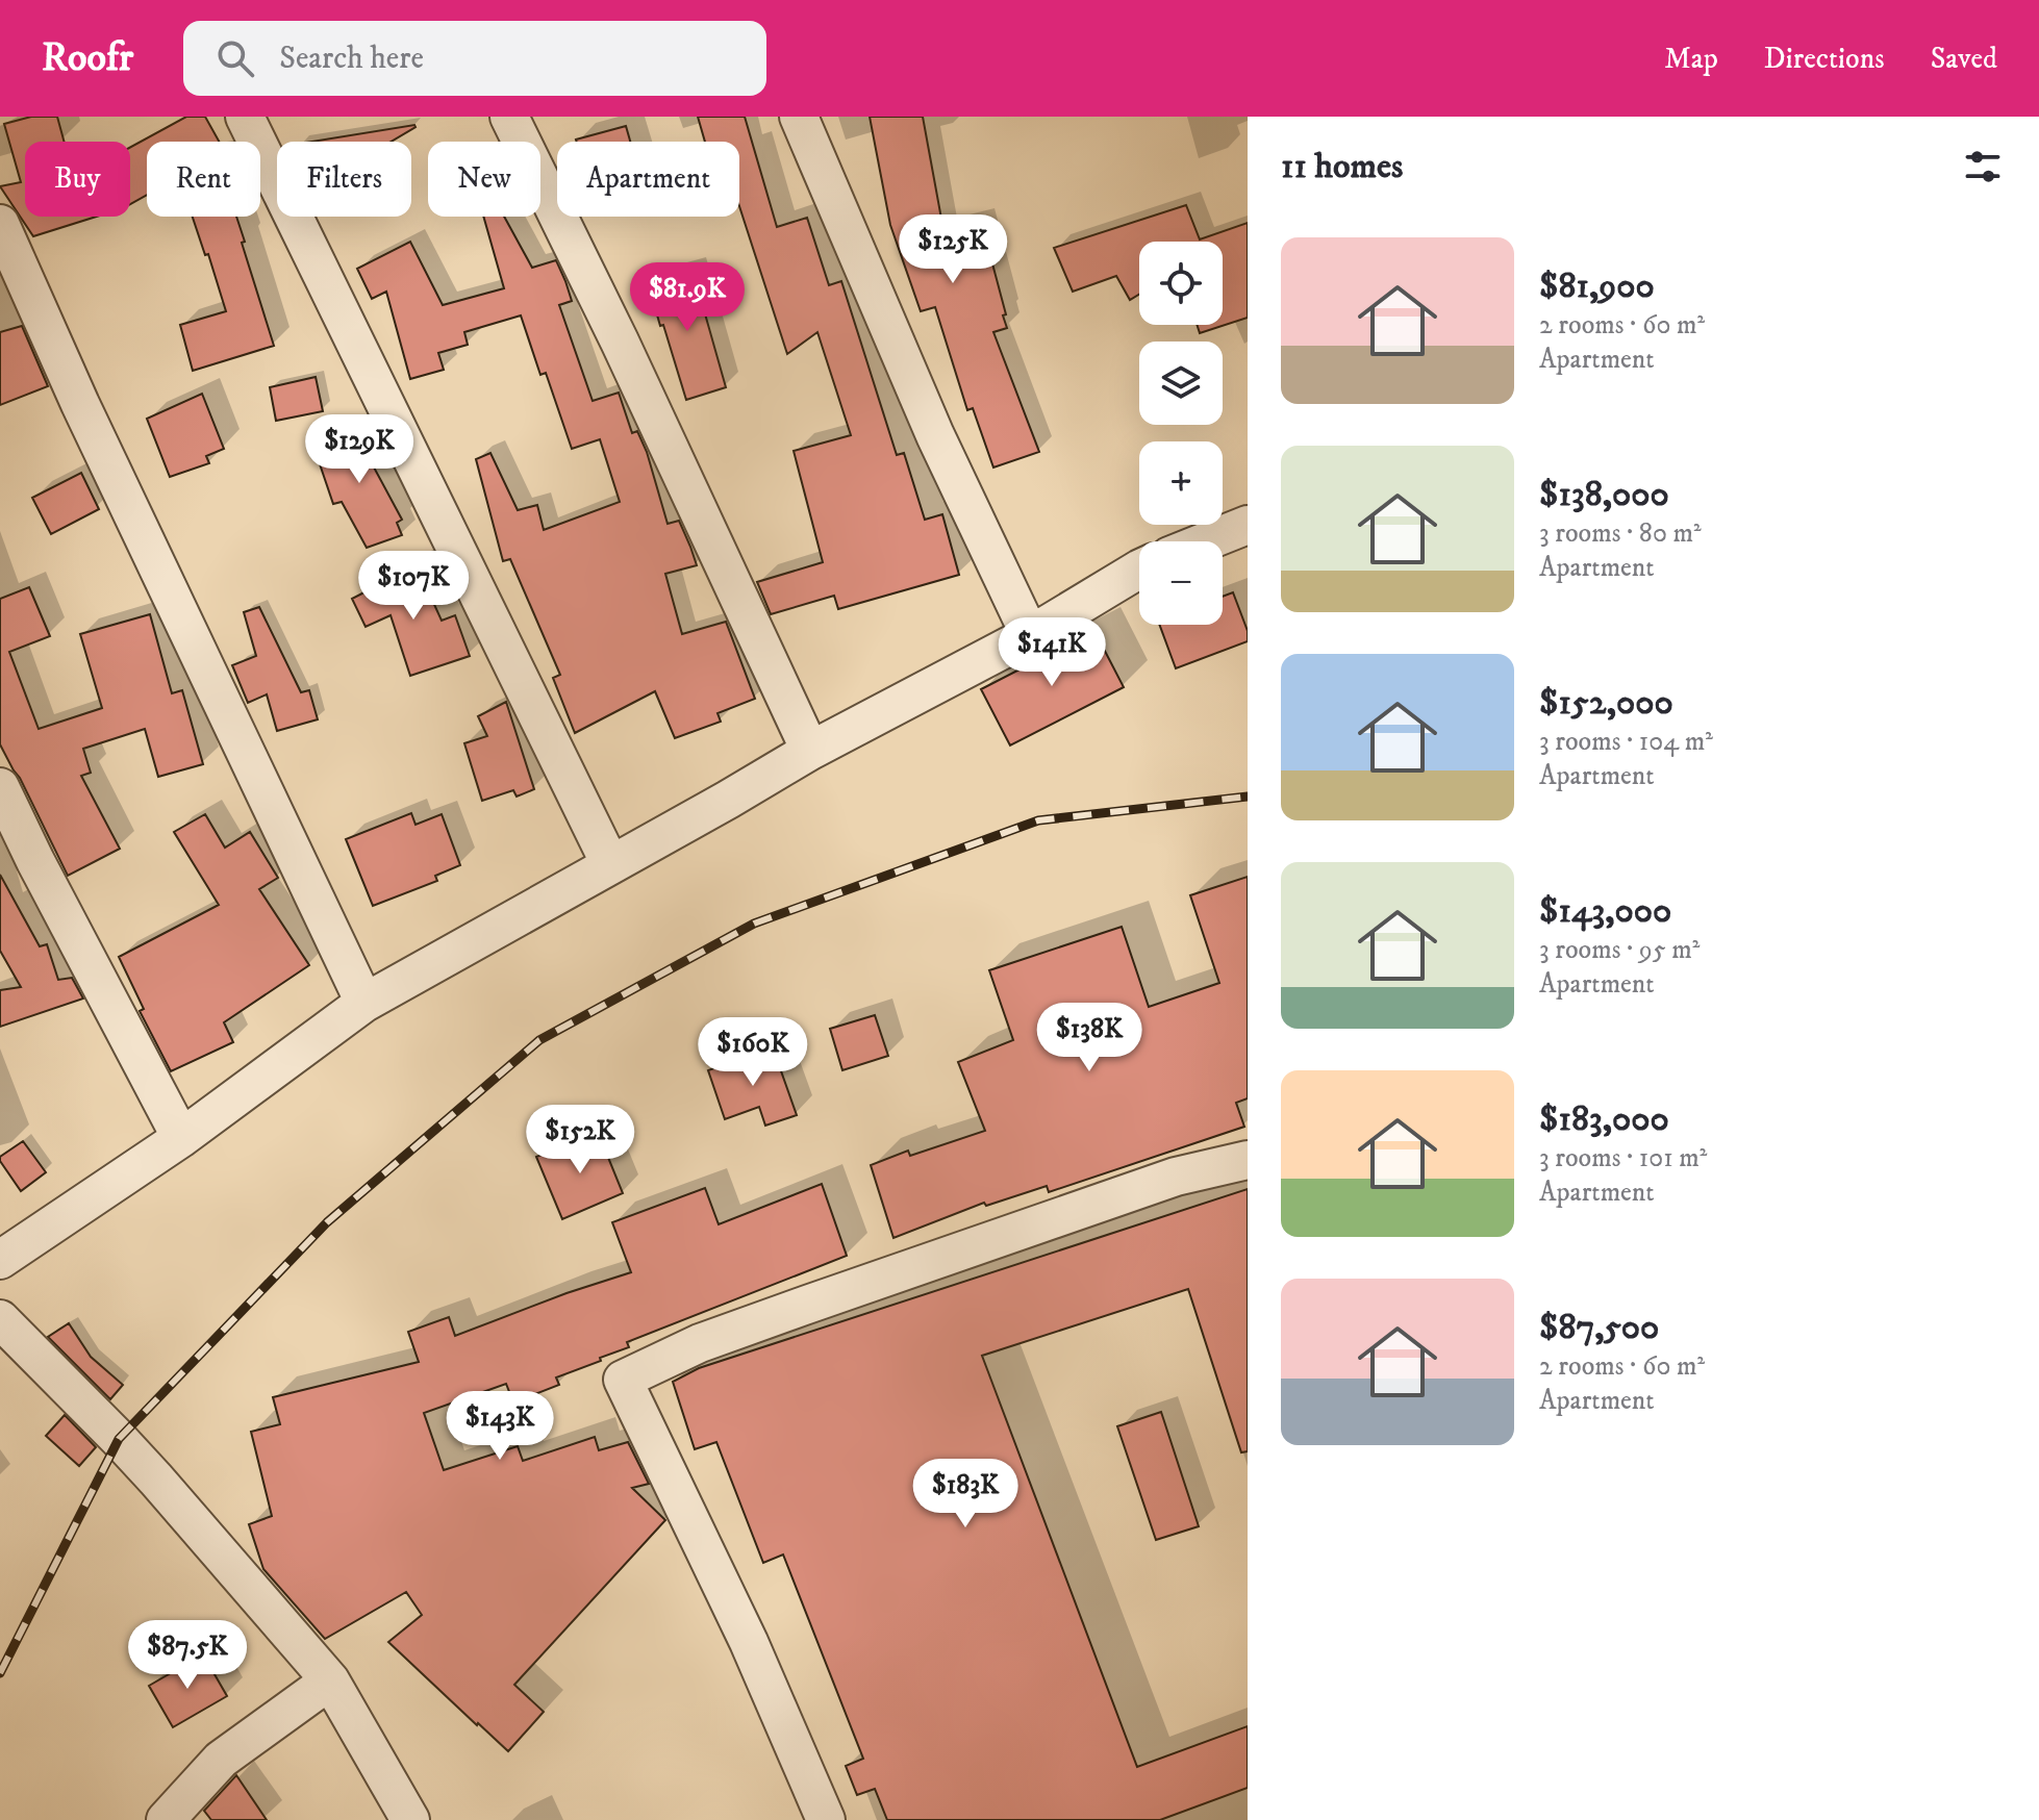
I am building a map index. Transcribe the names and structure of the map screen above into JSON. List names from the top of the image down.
{
  "page": {
    "header": "Roofr",
    "search": "Search here",
    "nav": ["Map", "Directions", "Saved"],
    "heading": "11 homes",
    "chip": [
      "Buy",
      "Rent",
      "Filters",
      "New",
      "Apartment"
    ],
    "price": [
      "$125K",
      "$81.9K",
      "$129K",
      "$107K",
      "$141K",
      "$138K",
      "$160K",
      "$152K",
      "$143K",
      "$183K",
      "$87.5K"
    ],
    "list": [
      {
        "name": "$81,900",
        "note": "2 rooms · 60 m² · Apartment"
      },
      {
        "name": "$138,000",
        "note": "3 rooms · 80 m² · Apartment"
      },
      {
        "name": "$152,000",
        "note": "3 rooms · 104 m² · Apartment"
      },
      {
        "name": "$143,000",
        "note": "3 rooms · 95 m² · Apartment"
      },
      {
        "name": "$183,000",
        "note": "3 rooms · 101 m² · Apartment"
      },
      {
        "name": "$87,500",
        "note": "2 rooms · 60 m² · Apartment"
      }
    ],
    "map_buttons": ["+", "−"]
  }
}
